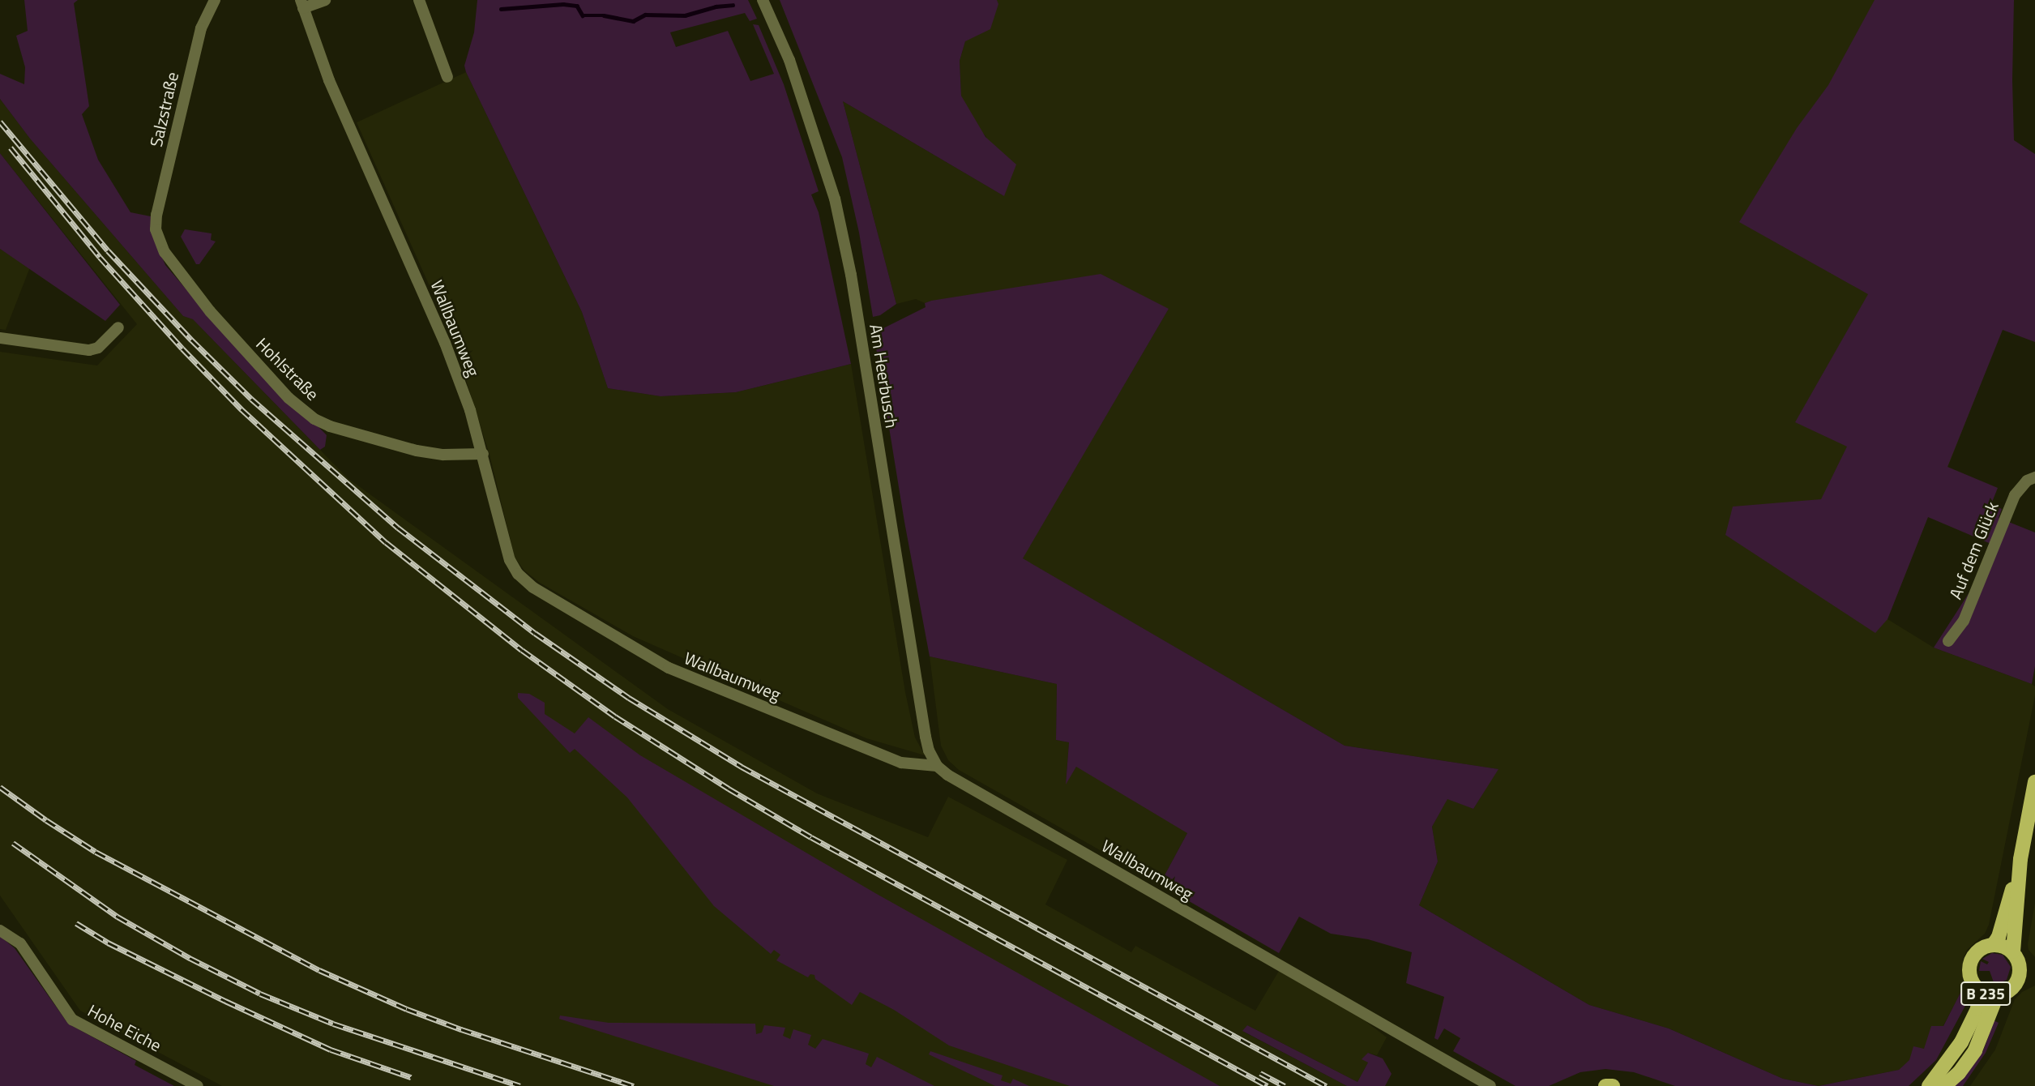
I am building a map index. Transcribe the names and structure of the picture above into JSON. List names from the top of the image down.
{
  "streets": {
    "main road": ["B 235"],
    "street": [
      "Salzstraße",
      "Wallbaumweg",
      "Hohlstraße",
      "Am Heerbusch",
      "Auf dem Glück",
      "Hohe Eiche"
    ]
  },
  "crossings": [
    ["Salzstraße", "Hohlstraße"],
    ["Wallbaumweg", "Hohlstraße"],
    ["Wallbaumweg", "Am Heerbusch"]
  ]
}
